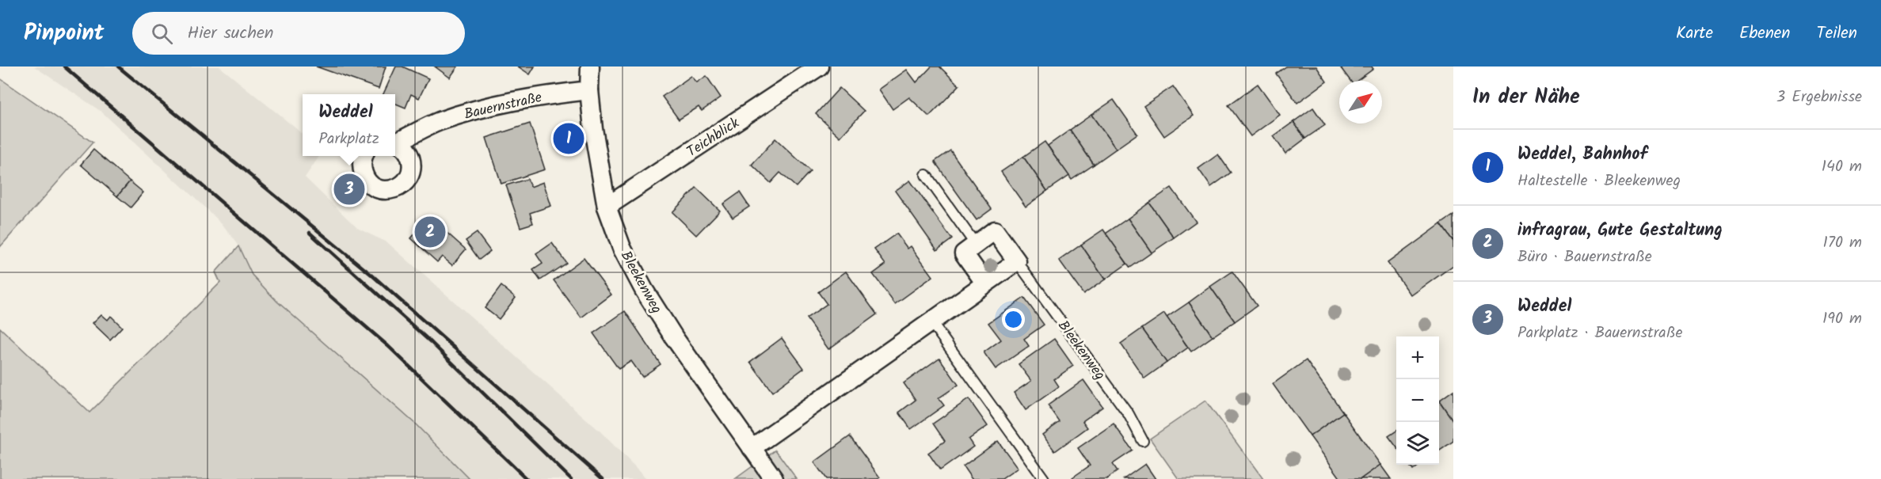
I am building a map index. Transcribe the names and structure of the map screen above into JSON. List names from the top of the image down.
{
  "streets": {
    "street": ["Bauernstraße", "Teichblick", "Bleekenweg"]
  },
  "crossings": [
    ["Bauernstraße", "Bleekenweg"],
    ["Teichblick", "Bleekenweg"]
  ],
  "north": "top right",
  "page": {
    "header": "Pinpoint",
    "search": "Hier suchen",
    "nav": ["Karte", "Ebenen", "Teilen"],
    "heading": ["In der Nähe", "3 Ergebnisse"],
    "popup": ["Weddel", "Parkplatz"],
    "pins": ["1", "3", "2"],
    "list": [
      {
        "mark": "1",
        "name": "Weddel, Bahnhof",
        "note": "Haltestelle · Bleekenweg",
        "value": "140 m"
      },
      {
        "mark": "2",
        "name": "infragrau, Gute Gestaltung",
        "note": "Büro · Bauernstraße",
        "value": "170 m"
      },
      {
        "mark": "3",
        "name": "Weddel",
        "note": "Parkplatz · Bauernstraße",
        "value": "190 m"
      }
    ],
    "map_buttons": ["+", "−"]
  }
}
